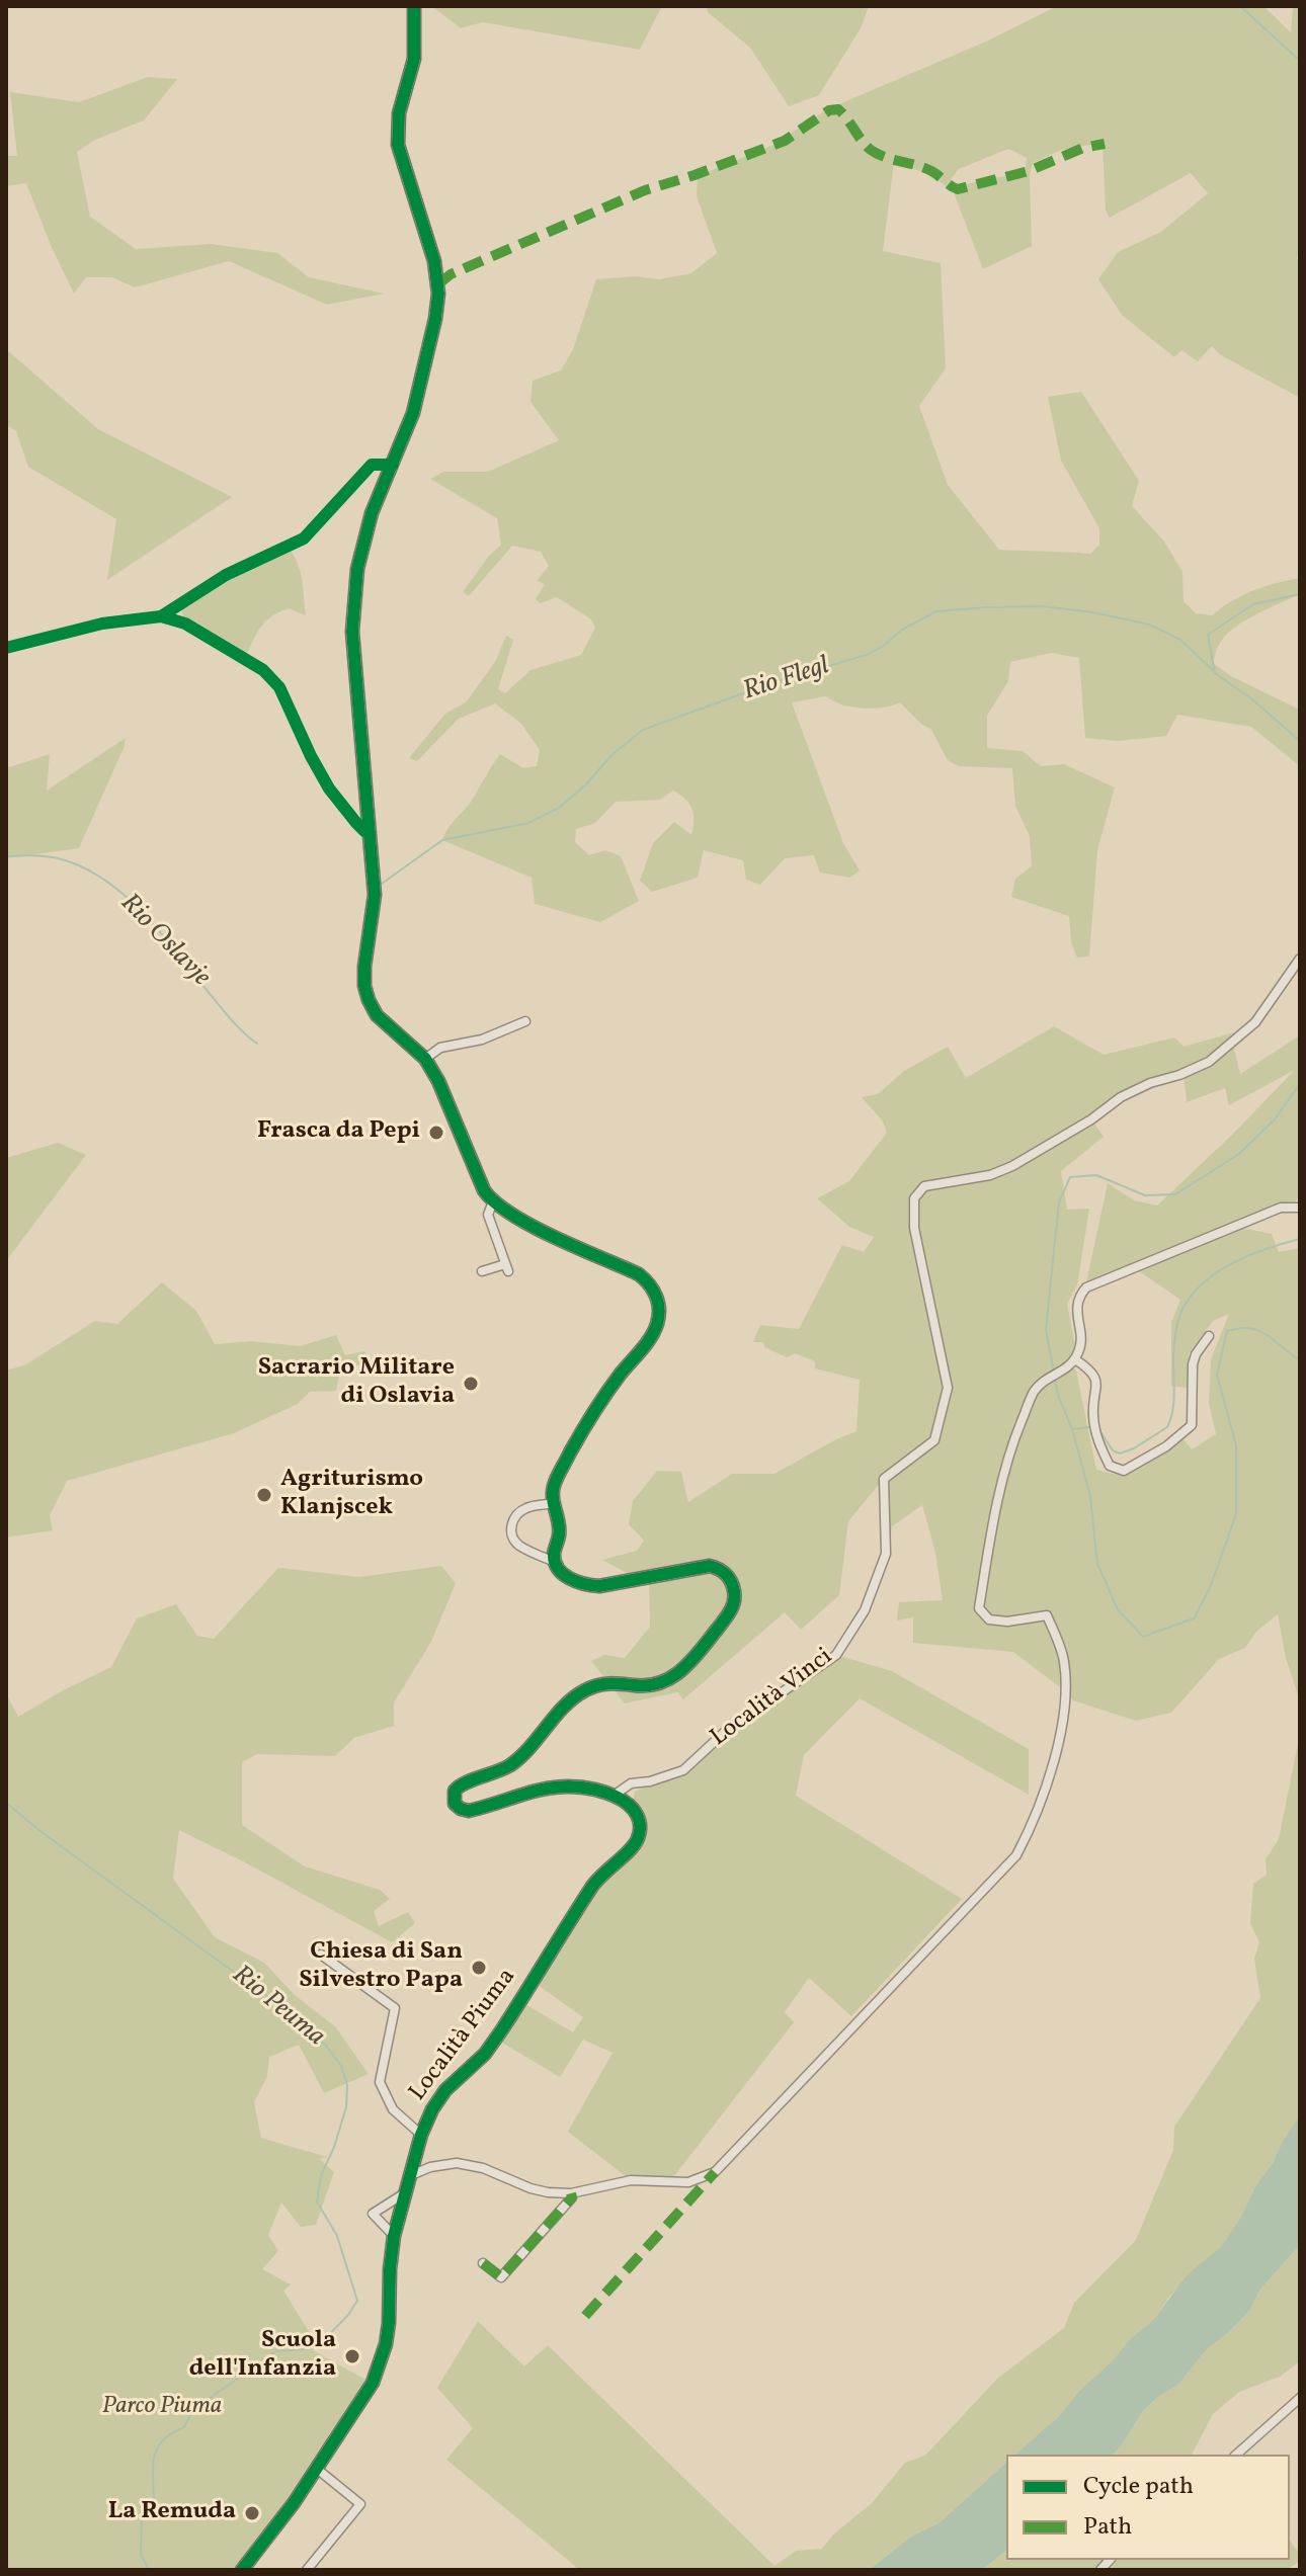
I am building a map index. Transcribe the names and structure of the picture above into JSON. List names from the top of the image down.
{
  "streets": {
    "street": ["Località Vinci", "Località Piuma"]
  },
  "crossings": [
    ["Località Vinci", "Località Piuma"]
  ],
  "water": ["Rio Flegl", "Rio Oslavje", "Rio Peuma"],
  "parks": ["Parco Piuma"],
  "places": [
    "Frasca da Pepi",
    "Sacrario Militare di Oslavia",
    "Agriturismo Klanjscek",
    "Chiesa di San Silvestro Papa",
    "Scuola dell'Infanzia",
    "La Remuda"
  ],
  "legend": ["Cycle path", "Path"]
}
